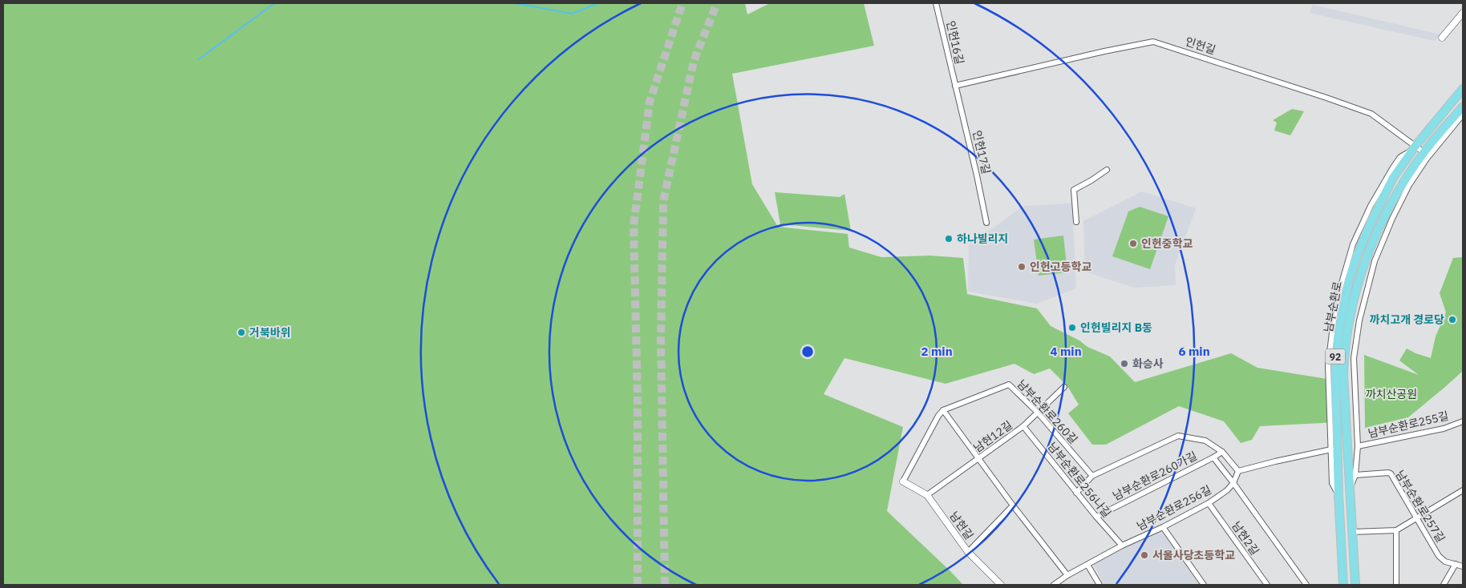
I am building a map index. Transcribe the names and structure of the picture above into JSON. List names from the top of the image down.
{
  "streets": {
    "main road": ["남부순환로", "92"],
    "street": [
      "인헌16길",
      "인헌길",
      "인헌17길",
      "남부순환로260길",
      "남부순환로255길",
      "남현12길",
      "남부순환로260가길",
      "남부순환로256나길",
      "남부순환로257길",
      "남부순환로256길",
      "남현길",
      "남현2길"
    ]
  },
  "crossings": [
    ["인헌16길", "인헌길"],
    ["인헌16길", "인헌17길"],
    ["인헌길", "인헌17길"],
    ["인헌길", "남부순환로"],
    ["남부순환로260길", "남현12길"],
    ["남현12길", "남부순환로256나길"],
    ["남현12길", "남현길"],
    ["남부순환로260가길", "남부순환로256나길"],
    ["남부순환로256나길", "남부순환로256길"],
    ["남부순환로256길", "남현2길"]
  ],
  "parks": ["까치산공원"],
  "places": [
    "하나빌리지",
    "인헌중학교",
    "인헌고등학교",
    "까치고개 경로당",
    "인헌빌리지 B동",
    "거북바위",
    "화승사",
    "서울사당초등학교"
  ],
  "rings": ["2 min", "4 min", "6 min"]
}
